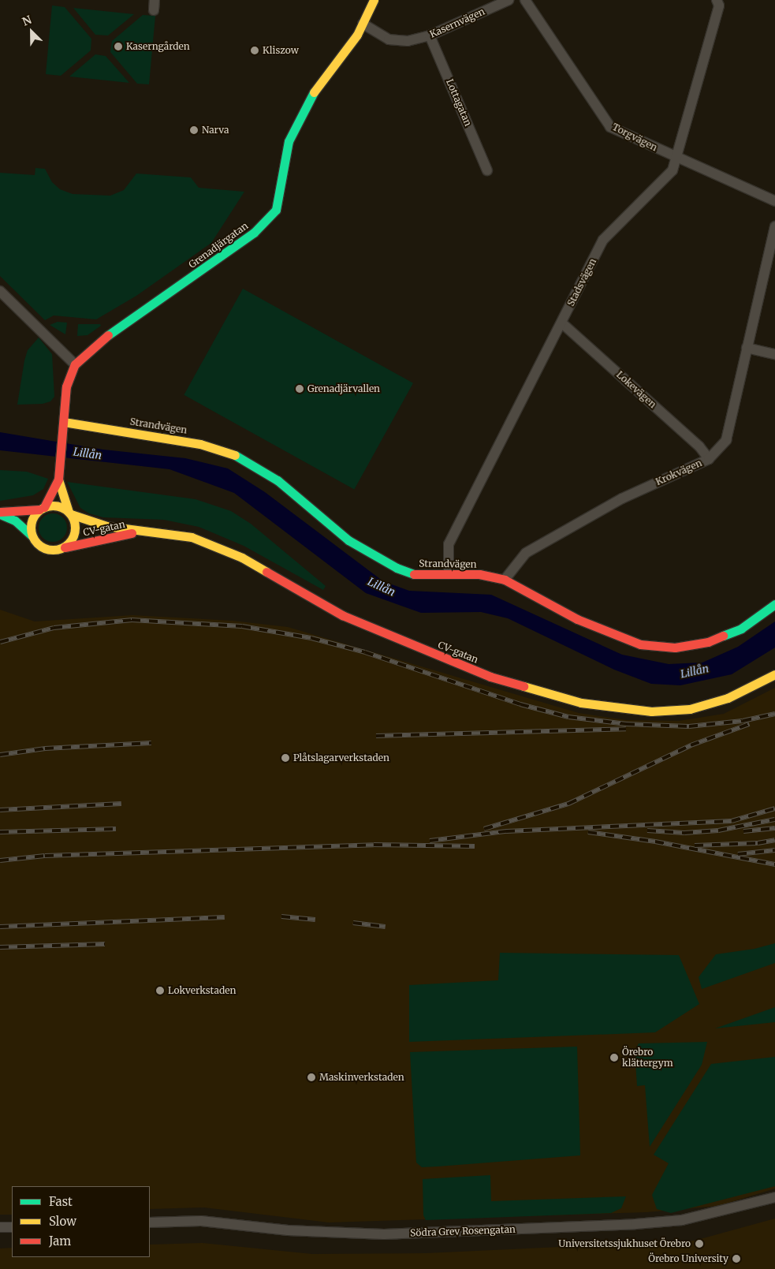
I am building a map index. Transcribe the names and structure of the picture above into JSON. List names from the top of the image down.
{
  "streets": {
    "street": [
      "Kasernvägen",
      "Lottagatan",
      "Torgvägen",
      "Grenadjärgatan",
      "Stadsvägen",
      "Lokevägen",
      "Strandvägen",
      "Krokvägen",
      "CV-gatan",
      "Södra Grev Rosengatan"
    ]
  },
  "crossings": [
    ["Kasernvägen", "Lottagatan"],
    ["Kasernvägen", "Grenadjärgatan"],
    ["Torgvägen", "Stadsvägen"],
    ["Grenadjärgatan", "Strandvägen"],
    ["Grenadjärgatan", "CV-gatan"],
    ["Stadsvägen", "Lokevägen"],
    ["Stadsvägen", "Strandvägen"],
    ["Lokevägen", "Krokvägen"],
    ["Strandvägen", "Krokvägen"]
  ],
  "water": ["Lillån"],
  "places": [
    "Kaserngården",
    "Kliszow",
    "Narva",
    "Grenadjärvallen",
    "Plåtslagarverkstaden",
    "Lokverkstaden",
    "Örebro klättergym",
    "Maskinverkstaden",
    "Universitetssjukhuset Örebro",
    "Örebro University"
  ],
  "legend": ["Fast", "Slow", "Jam"],
  "north": "top left"
}
